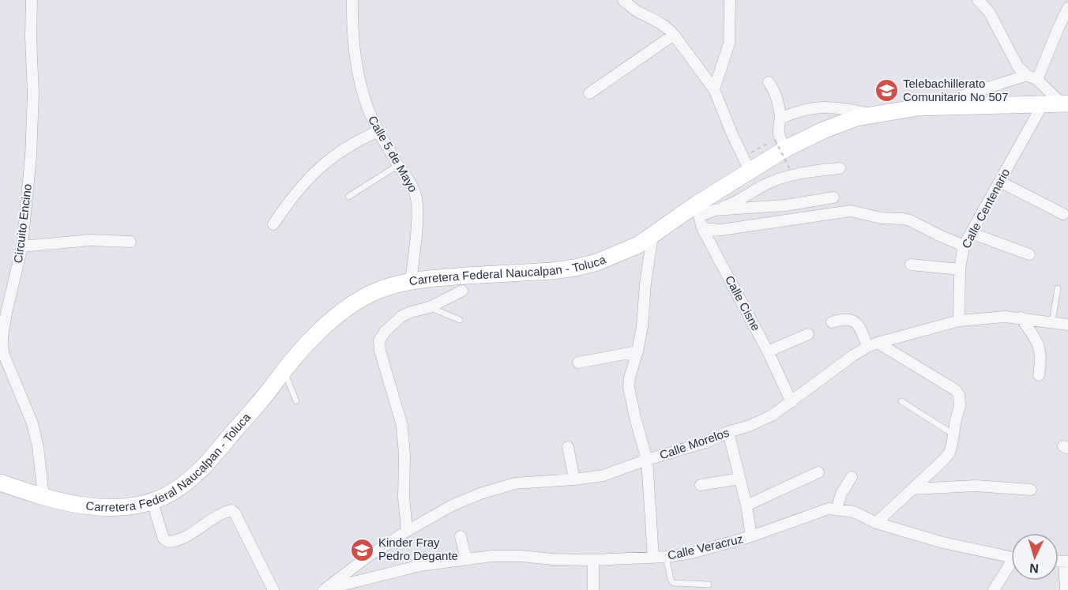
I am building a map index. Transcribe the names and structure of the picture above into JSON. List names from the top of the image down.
{
  "streets": {
    "main road": ["Carretera Federal Naucalpan - Toluca"],
    "street": [
      "Calle 5 de Mayo",
      "Calle Centenario",
      "Circuito Encino",
      "Calle Cisne",
      "Calle Morelos",
      "Calle Veracruz"
    ]
  },
  "crossings": [
    ["Calle 5 de Mayo", "Carretera Federal Naucalpan - Toluca"],
    ["Calle Centenario", "Carretera Federal Naucalpan - Toluca"],
    ["Calle Centenario", "Calle Morelos"],
    ["Circuito Encino", "Carretera Federal Naucalpan - Toluca"],
    ["Carretera Federal Naucalpan - Toluca", "Calle Cisne"],
    ["Calle Cisne", "Calle Morelos"],
    ["Calle Morelos", "Calle Veracruz"]
  ],
  "places": {
    "school or university": ["Telebachillerato Comunitario No 507", "Kinder Fray Pedro Degante"]
  },
  "north": "bottom"
}
